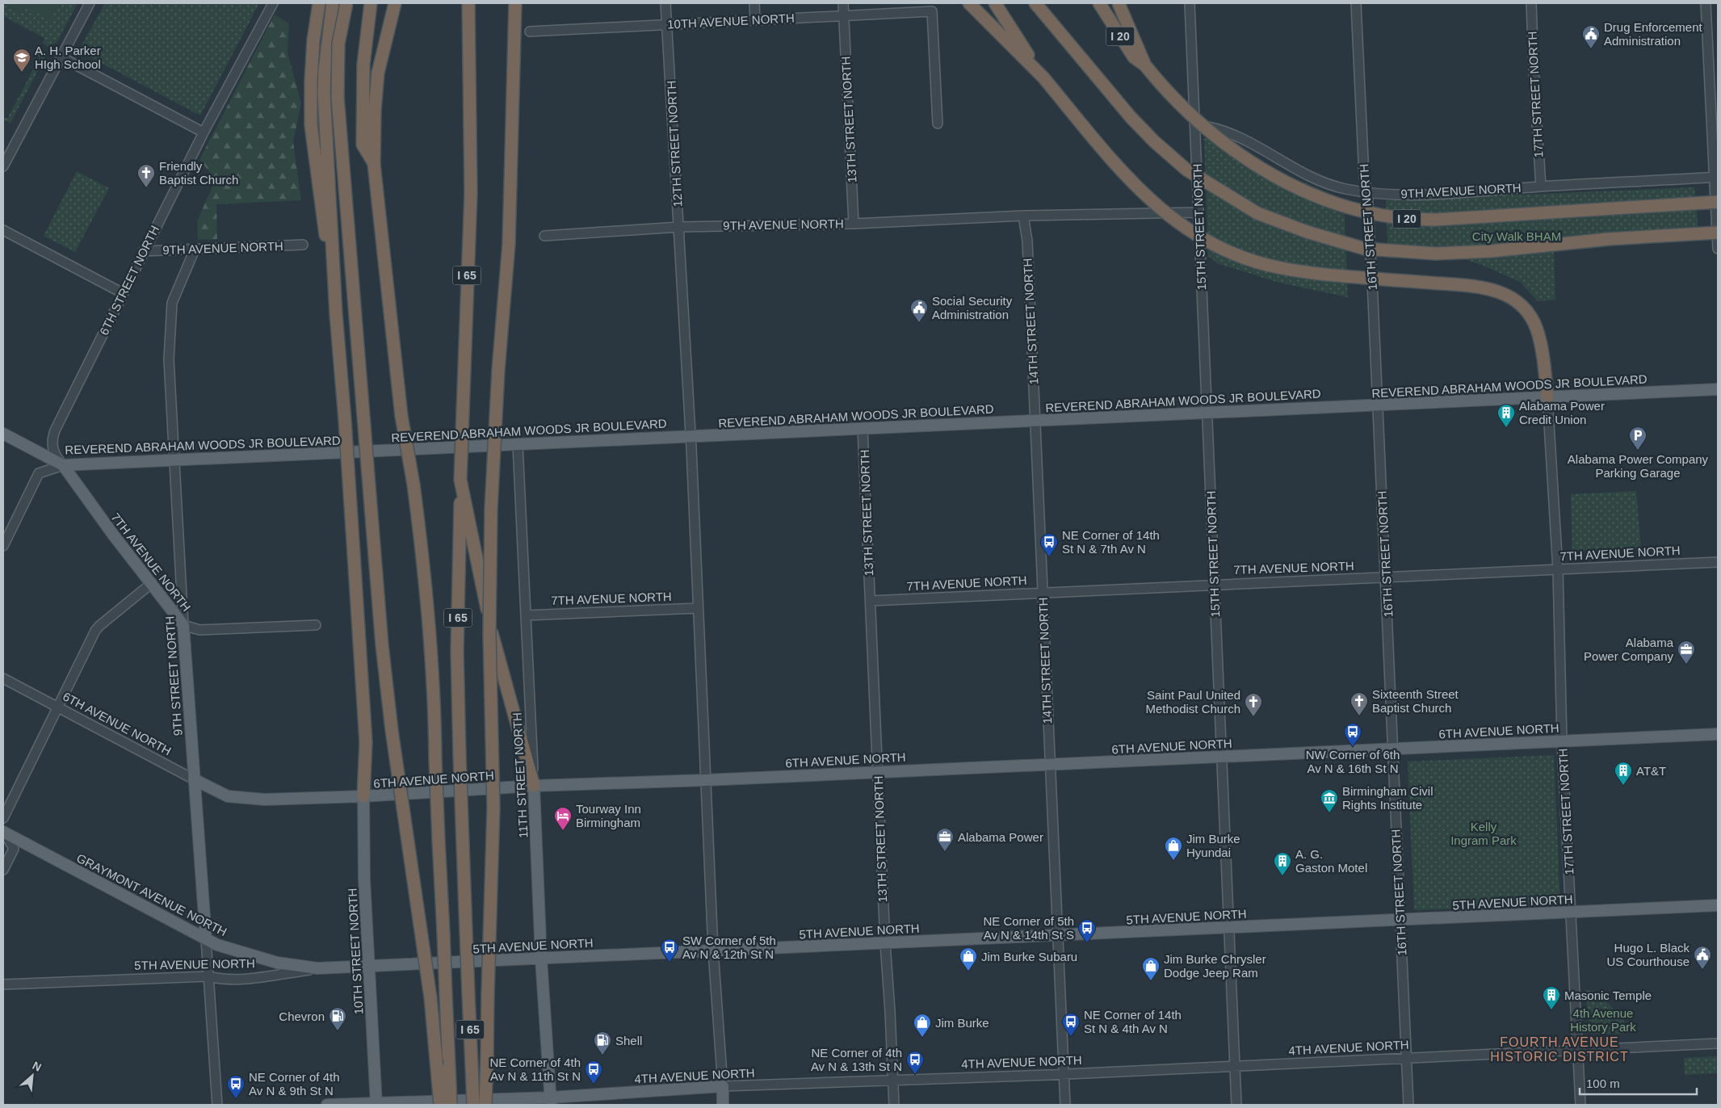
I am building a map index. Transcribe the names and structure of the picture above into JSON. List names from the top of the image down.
{
  "streets": {
    "highway": ["I 20", "I 65"],
    "main road": [
      "REVEREND ABRAHAM WOODS JR BOULEVARD",
      "7TH AVENUE NORTH",
      "9TH STREET NORTH",
      "6TH AVENUE NORTH",
      "11TH STREET NORTH",
      "GRAYMONT AVENUE NORTH",
      "5TH AVENUE NORTH",
      "10TH STREET NORTH",
      "4TH AVENUE NORTH"
    ],
    "street": [
      "10TH AVENUE NORTH",
      "17TH STREET NORTH",
      "13TH STREET NORTH",
      "12TH STREET NORTH",
      "9TH AVENUE NORTH",
      "15TH STREET NORTH",
      "16TH STREET NORTH",
      "6TH STREET NORTH",
      "14TH STREET NORTH"
    ]
  },
  "crossings": [
    ["10TH AVENUE NORTH", "13TH STREET NORTH"],
    ["10TH AVENUE NORTH", "12TH STREET NORTH"],
    ["17TH STREET NORTH", "9TH AVENUE NORTH"],
    ["17TH STREET NORTH", "REVEREND ABRAHAM WOODS JR BOULEVARD"],
    ["17TH STREET NORTH", "7TH AVENUE NORTH"],
    ["17TH STREET NORTH", "6TH AVENUE NORTH"],
    ["17TH STREET NORTH", "5TH AVENUE NORTH"],
    ["17TH STREET NORTH", "4TH AVENUE NORTH"],
    ["13TH STREET NORTH", "9TH AVENUE NORTH"],
    ["13TH STREET NORTH", "REVEREND ABRAHAM WOODS JR BOULEVARD"],
    ["13TH STREET NORTH", "7TH AVENUE NORTH"],
    ["13TH STREET NORTH", "6TH AVENUE NORTH"],
    ["13TH STREET NORTH", "5TH AVENUE NORTH"],
    ["13TH STREET NORTH", "4TH AVENUE NORTH"],
    ["12TH STREET NORTH", "9TH AVENUE NORTH"],
    ["12TH STREET NORTH", "REVEREND ABRAHAM WOODS JR BOULEVARD"],
    ["12TH STREET NORTH", "7TH AVENUE NORTH"],
    ["12TH STREET NORTH", "6TH AVENUE NORTH"],
    ["12TH STREET NORTH", "5TH AVENUE NORTH"],
    ["12TH STREET NORTH", "4TH AVENUE NORTH"],
    ["9TH AVENUE NORTH", "15TH STREET NORTH"],
    ["9TH AVENUE NORTH", "16TH STREET NORTH"],
    ["9TH AVENUE NORTH", "6TH STREET NORTH"],
    ["9TH AVENUE NORTH", "14TH STREET NORTH"],
    ["9TH AVENUE NORTH", "9TH STREET NORTH"],
    ["15TH STREET NORTH", "REVEREND ABRAHAM WOODS JR BOULEVARD"],
    ["15TH STREET NORTH", "7TH AVENUE NORTH"],
    ["15TH STREET NORTH", "6TH AVENUE NORTH"],
    ["15TH STREET NORTH", "5TH AVENUE NORTH"],
    ["15TH STREET NORTH", "4TH AVENUE NORTH"],
    ["16TH STREET NORTH", "REVEREND ABRAHAM WOODS JR BOULEVARD"],
    ["16TH STREET NORTH", "7TH AVENUE NORTH"],
    ["16TH STREET NORTH", "6TH AVENUE NORTH"],
    ["16TH STREET NORTH", "5TH AVENUE NORTH"],
    ["16TH STREET NORTH", "4TH AVENUE NORTH"],
    ["6TH STREET NORTH", "REVEREND ABRAHAM WOODS JR BOULEVARD"],
    ["6TH STREET NORTH", "7TH AVENUE NORTH"],
    ["14TH STREET NORTH", "REVEREND ABRAHAM WOODS JR BOULEVARD"],
    ["14TH STREET NORTH", "7TH AVENUE NORTH"],
    ["14TH STREET NORTH", "6TH AVENUE NORTH"],
    ["14TH STREET NORTH", "5TH AVENUE NORTH"],
    ["14TH STREET NORTH", "4TH AVENUE NORTH"],
    ["REVEREND ABRAHAM WOODS JR BOULEVARD", "7TH AVENUE NORTH"],
    ["REVEREND ABRAHAM WOODS JR BOULEVARD", "9TH STREET NORTH"],
    ["REVEREND ABRAHAM WOODS JR BOULEVARD", "11TH STREET NORTH"],
    ["7TH AVENUE NORTH", "9TH STREET NORTH"],
    ["7TH AVENUE NORTH", "11TH STREET NORTH"],
    ["9TH STREET NORTH", "6TH AVENUE NORTH"],
    ["9TH STREET NORTH", "GRAYMONT AVENUE NORTH"],
    ["9TH STREET NORTH", "5TH AVENUE NORTH"],
    ["6TH AVENUE NORTH", "11TH STREET NORTH"],
    ["6TH AVENUE NORTH", "10TH STREET NORTH"],
    ["11TH STREET NORTH", "5TH AVENUE NORTH"],
    ["11TH STREET NORTH", "4TH AVENUE NORTH"],
    ["GRAYMONT AVENUE NORTH", "5TH AVENUE NORTH"],
    ["5TH AVENUE NORTH", "10TH STREET NORTH"],
    ["10TH STREET NORTH", "4TH AVENUE NORTH"]
  ],
  "districts": ["FOURTH AVENUE HISTORIC DISTRICT"],
  "parks": ["City Walk BHAM", "Kelly Ingram Park", "4th Avenue History Park"],
  "places": {
    "public building": ["Drug Enforcement Administration", "Social Security Administration", "Hugo L. Black US Courthouse"],
    "school or university": ["A. H. Parker HIgh School"],
    "church": ["Friendly Baptist Church", "Sixteenth Street Baptist Church", "Saint Paul United Methodist Church"],
    "building": [
      "Alabama Power Credit Union",
      "AT&T",
      "A. G. Gaston Motel",
      "Masonic Temple"
    ],
    "parking": ["Alabama Power Company Parking Garage"],
    "bus stop": [
      "NE Corner of 14th St N & 7th Av N",
      "NW Corner of 6th Av N & 16th St N",
      "NE Corner of 5th Av N & 14th St S",
      "SW Corner of 5th Av N & 12th St N",
      "NE Corner of 14th St N & 4th Av N",
      "NE Corner of 4th Av N & 13th St N",
      "NE Corner of 4th Av N & 11th St N",
      "NE Corner of 4th Av N & 9th St N"
    ],
    "office": ["Alabama Power Company", "Alabama Power"],
    "museum": ["Birmingham Civil Rights Institute"],
    "hotel": ["Tourway Inn Birmingham"],
    "shop": [
      "Jim Burke Hyundai",
      "Jim Burke Subaru",
      "Jim Burke Chrysler Dodge Jeep Ram",
      "Jim Burke"
    ],
    "fuel station": ["Chevron", "Shell"]
  },
  "scale_bar": "100 m",
  "north": "top right"
}
